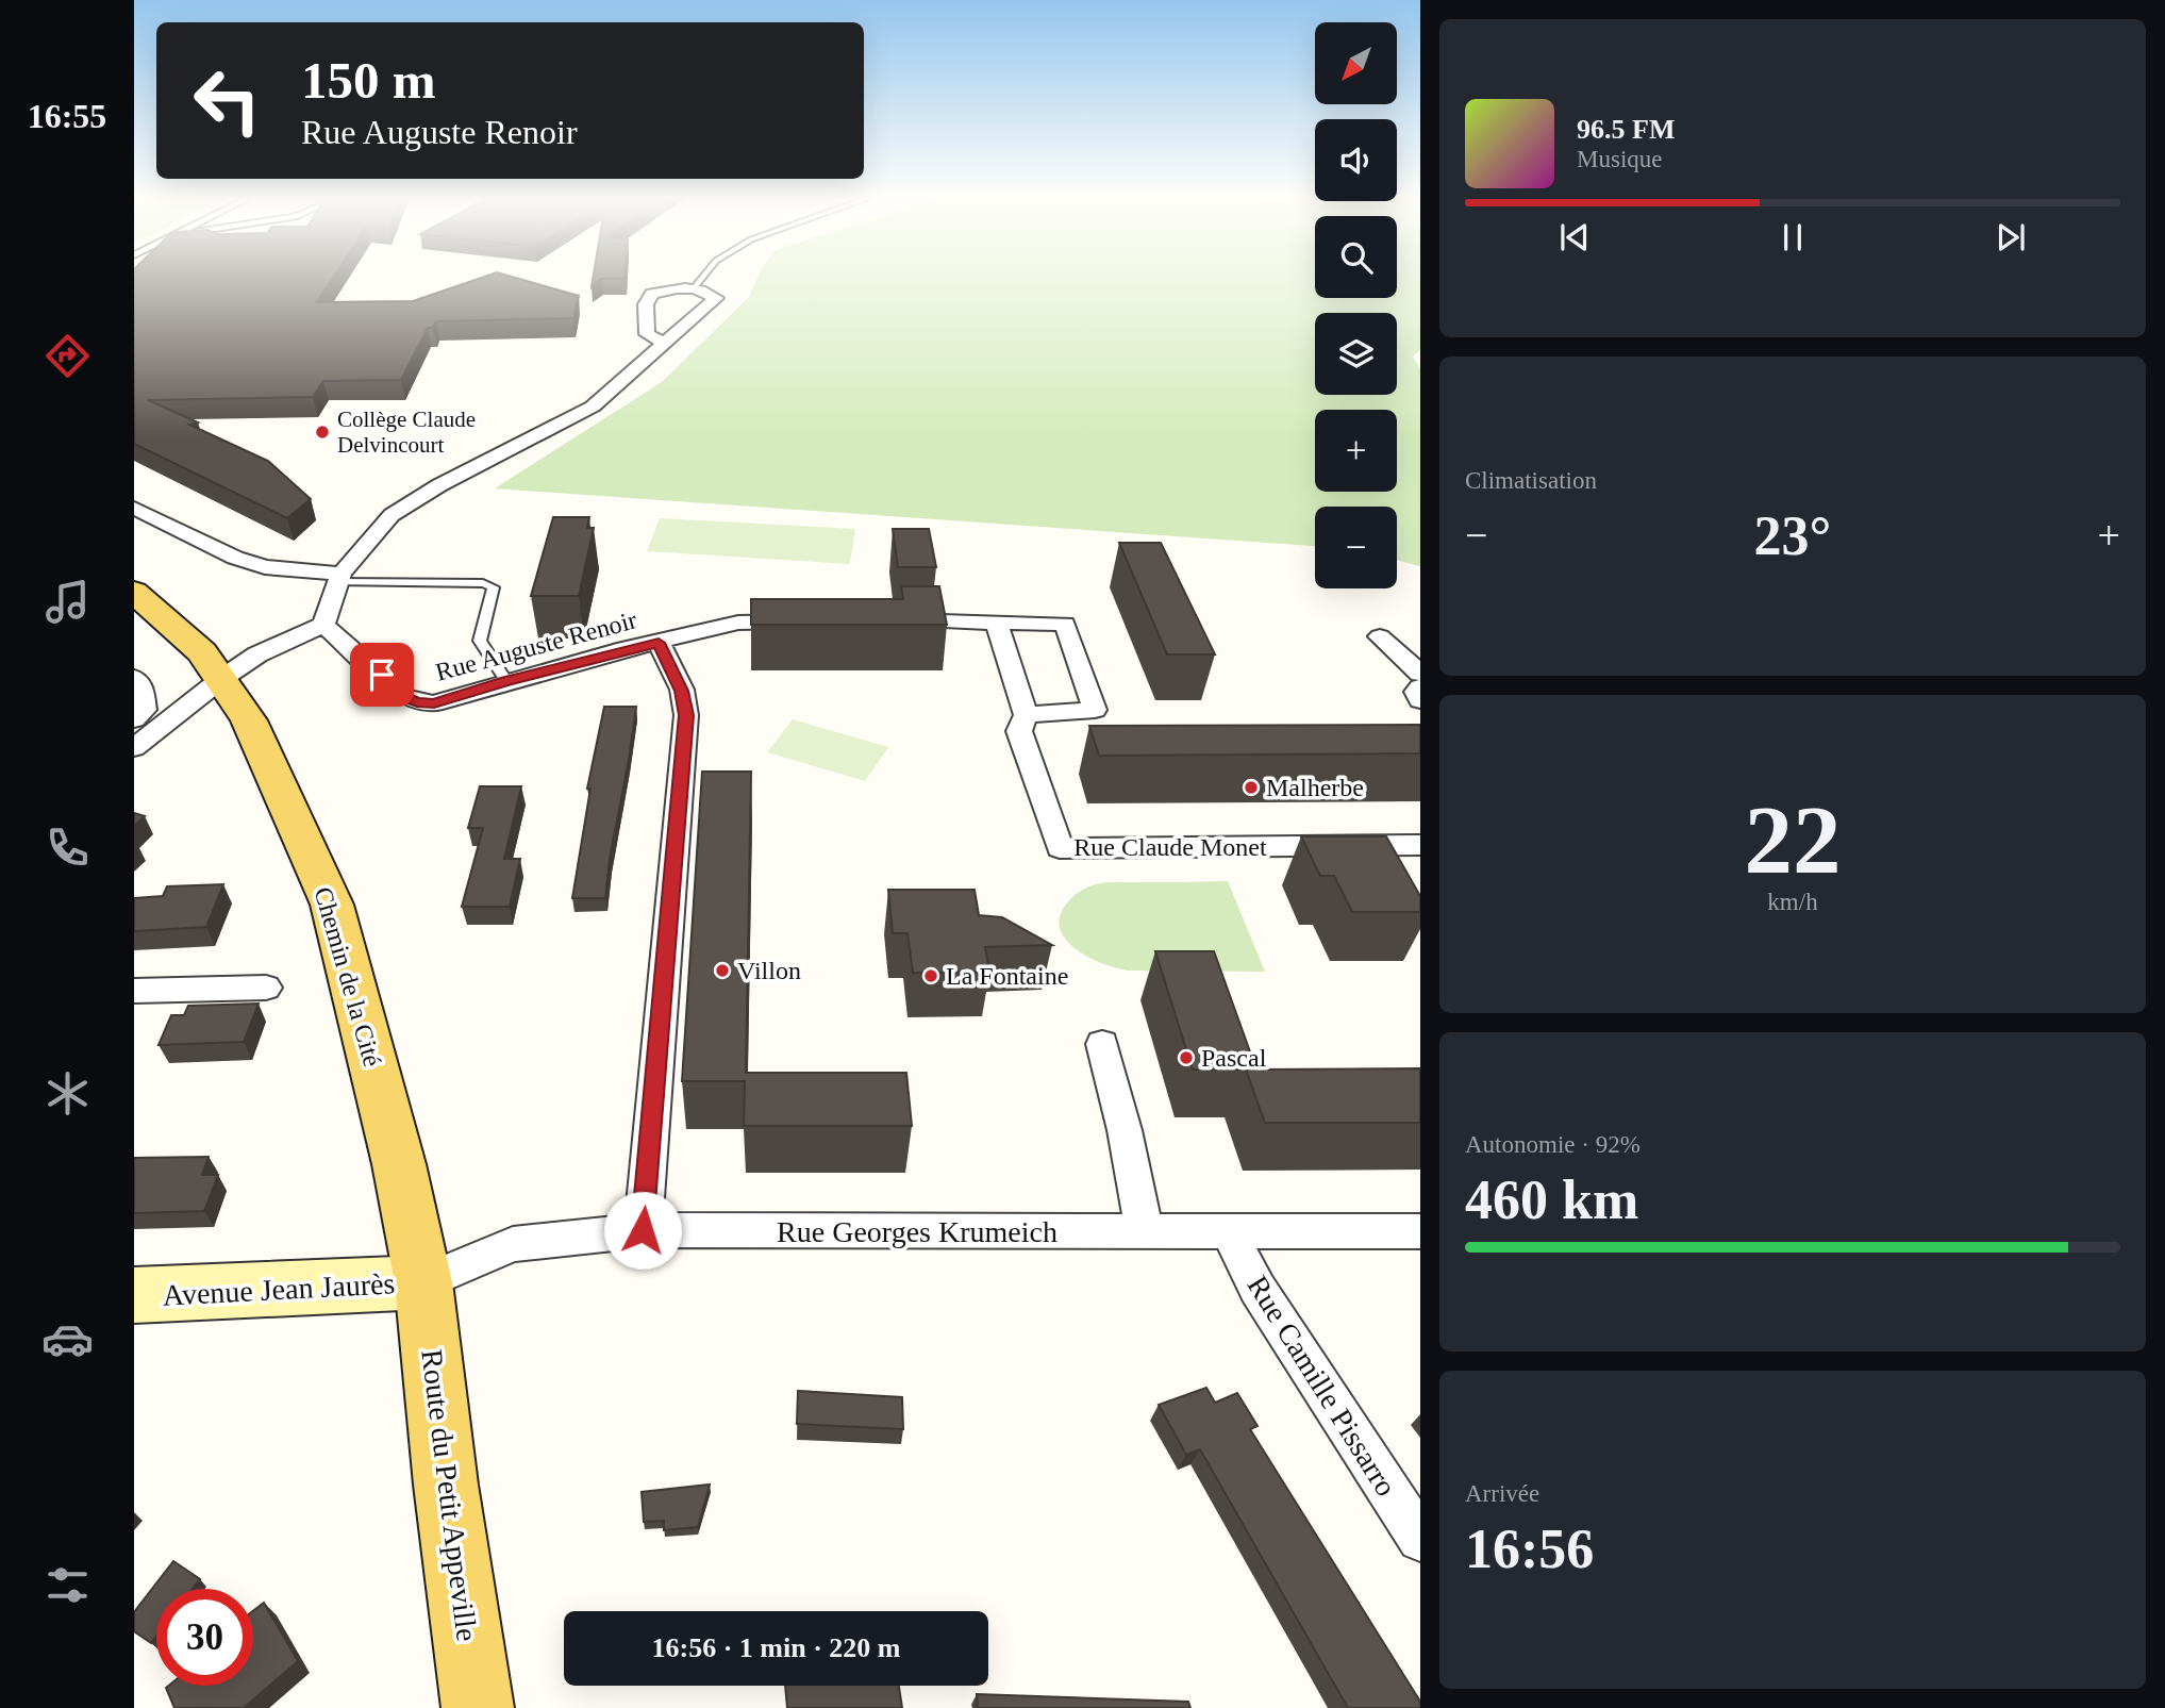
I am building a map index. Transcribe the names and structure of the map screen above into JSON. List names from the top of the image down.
{
  "streets": {
    "main road": ["Chemin de la Cité", "Route du Petit Appeville"],
    "street": [
      "Rue Auguste Renoir",
      "Rue Claude Monet",
      "Rue Georges Krumeich",
      "Avenue Jean Jaurès",
      "Rue Camille Pissarro"
    ]
  },
  "crossings": [
    ["Chemin de la Cité", "Rue Georges Krumeich"],
    ["Chemin de la Cité", "Avenue Jean Jaurès"],
    ["Chemin de la Cité", "Route du Petit Appeville"],
    ["Rue Georges Krumeich", "Avenue Jean Jaurès"],
    ["Rue Georges Krumeich", "Rue Camille Pissarro"],
    ["Rue Georges Krumeich", "Route du Petit Appeville"],
    ["Avenue Jean Jaurès", "Route du Petit Appeville"]
  ],
  "places": [
    "Collège Claude Delvincourt",
    "Malherbe",
    "Villon",
    "La Fontaine",
    "Pascal"
  ],
  "north": "bottom left",
  "page": {
    "tabs": "16:55",
    "map_buttons": ["+", "−"],
    "turn": ["150 m", "Rue Auguste Renoir"],
    "song": ["96.5 FM", "Musique"],
    "tile": [
      "Climatisation",
      ["22", "km/h"],
      ["Autonomie · 92%", "460 km"],
      ["Arrivée", "16:56"]
    ],
    "heat": ["−", "23°", "+"],
    "limit": "30",
    "trip": "16:56 · 1 min · 220 m"
  }
}
